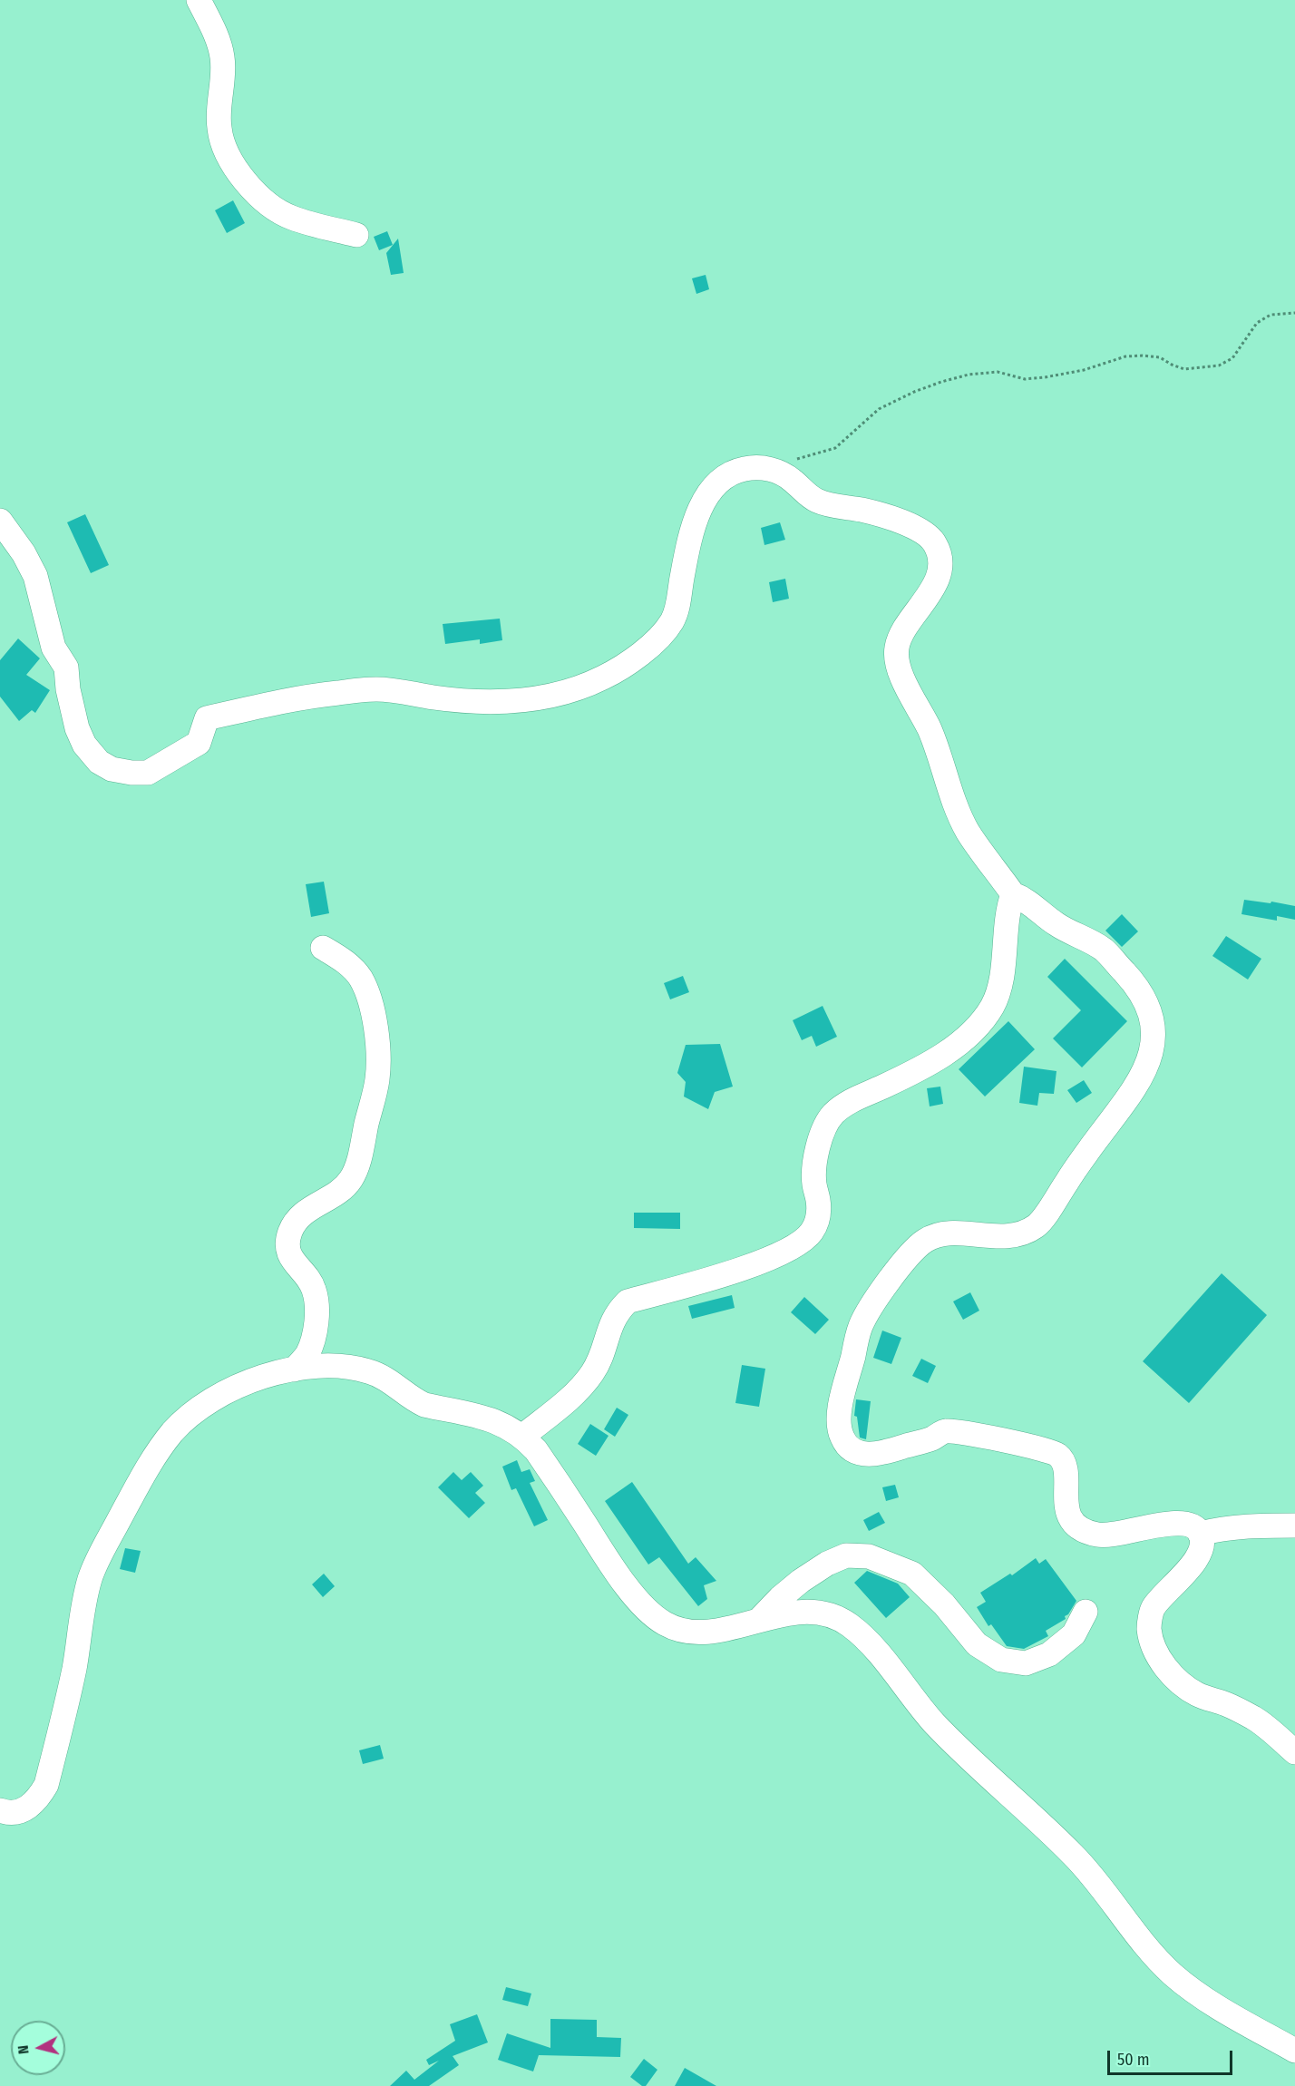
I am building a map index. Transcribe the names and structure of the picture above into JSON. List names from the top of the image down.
{
  "scale_bar": "50 m",
  "north": "left"
}
